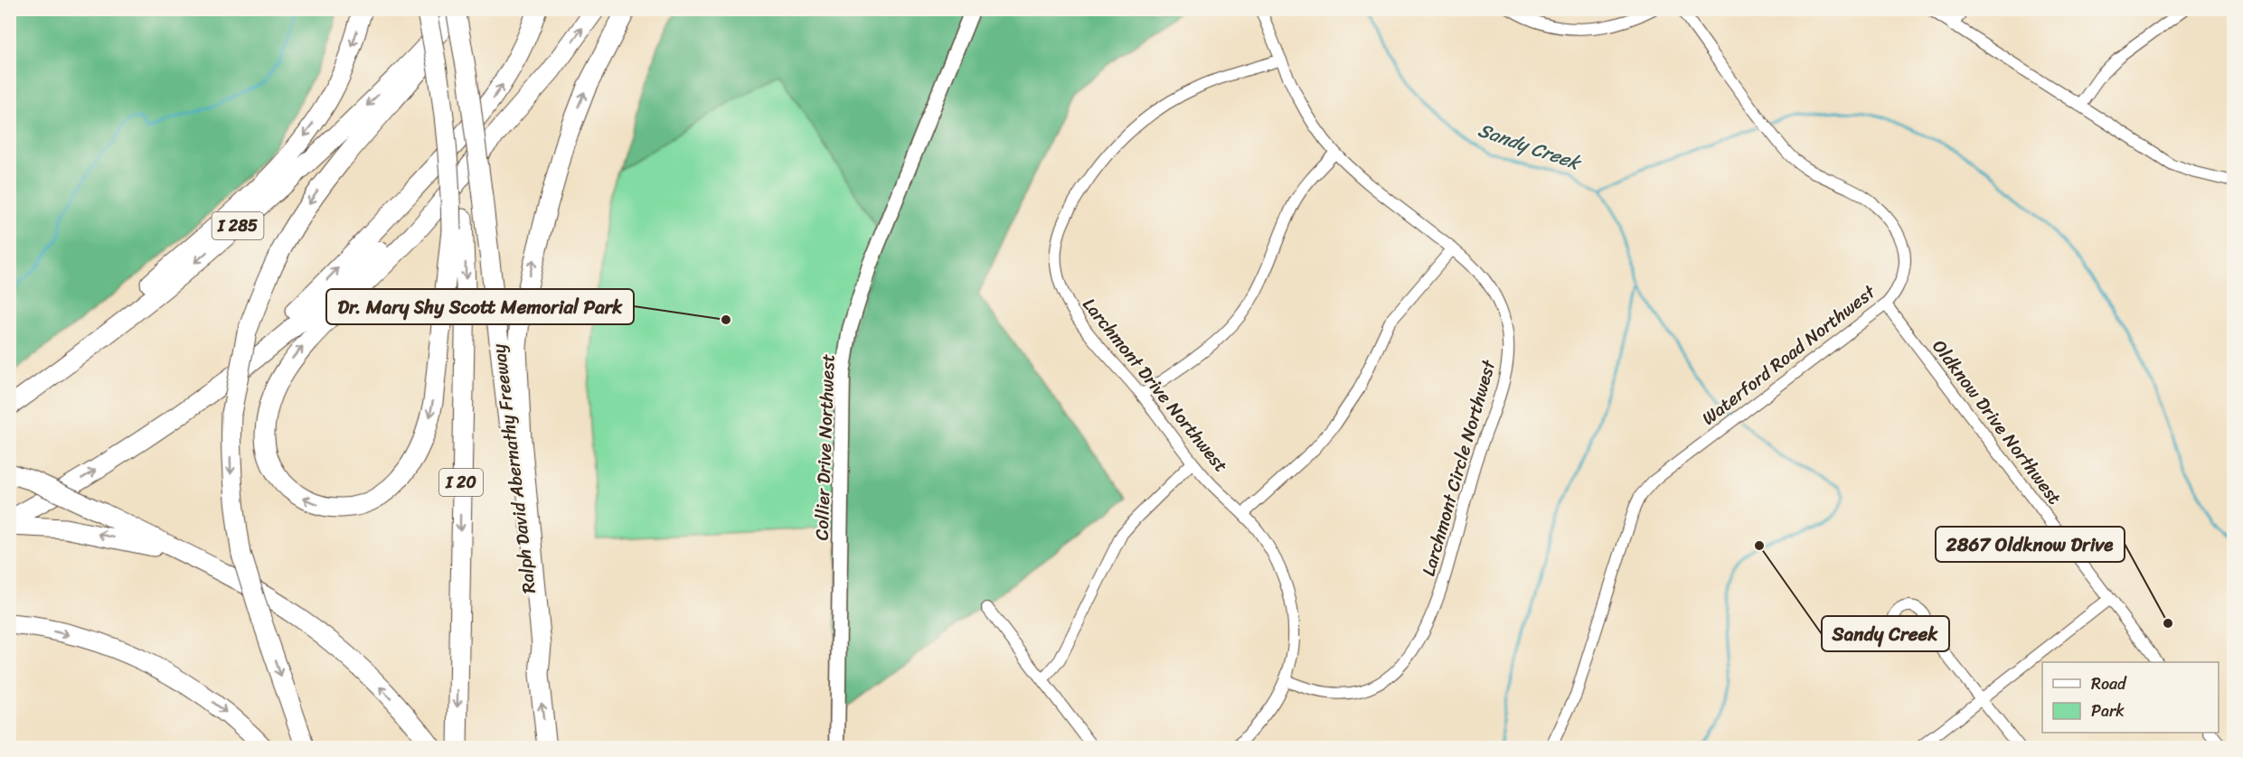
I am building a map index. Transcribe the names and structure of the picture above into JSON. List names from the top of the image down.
{
  "streets": {
    "highway": ["I 285", "Ralph David Abernathy Freeway", "I 20"],
    "main road": ["Collier Drive Northwest"],
    "street": [
      "Waterford Road Northwest",
      "Larchmont Drive Northwest",
      "Oldknow Drive Northwest",
      "Larchmont Circle Northwest"
    ]
  },
  "crossings": [
    ["Waterford Road Northwest", "Oldknow Drive Northwest"],
    ["Larchmont Drive Northwest", "Larchmont Circle Northwest"]
  ],
  "water": ["Sandy Creek"],
  "places": ["Dr. Mary Shy Scott Memorial Park", "Sandy Creek", "2867 Oldknow Drive"],
  "legend": ["Road", "Park"]
}
